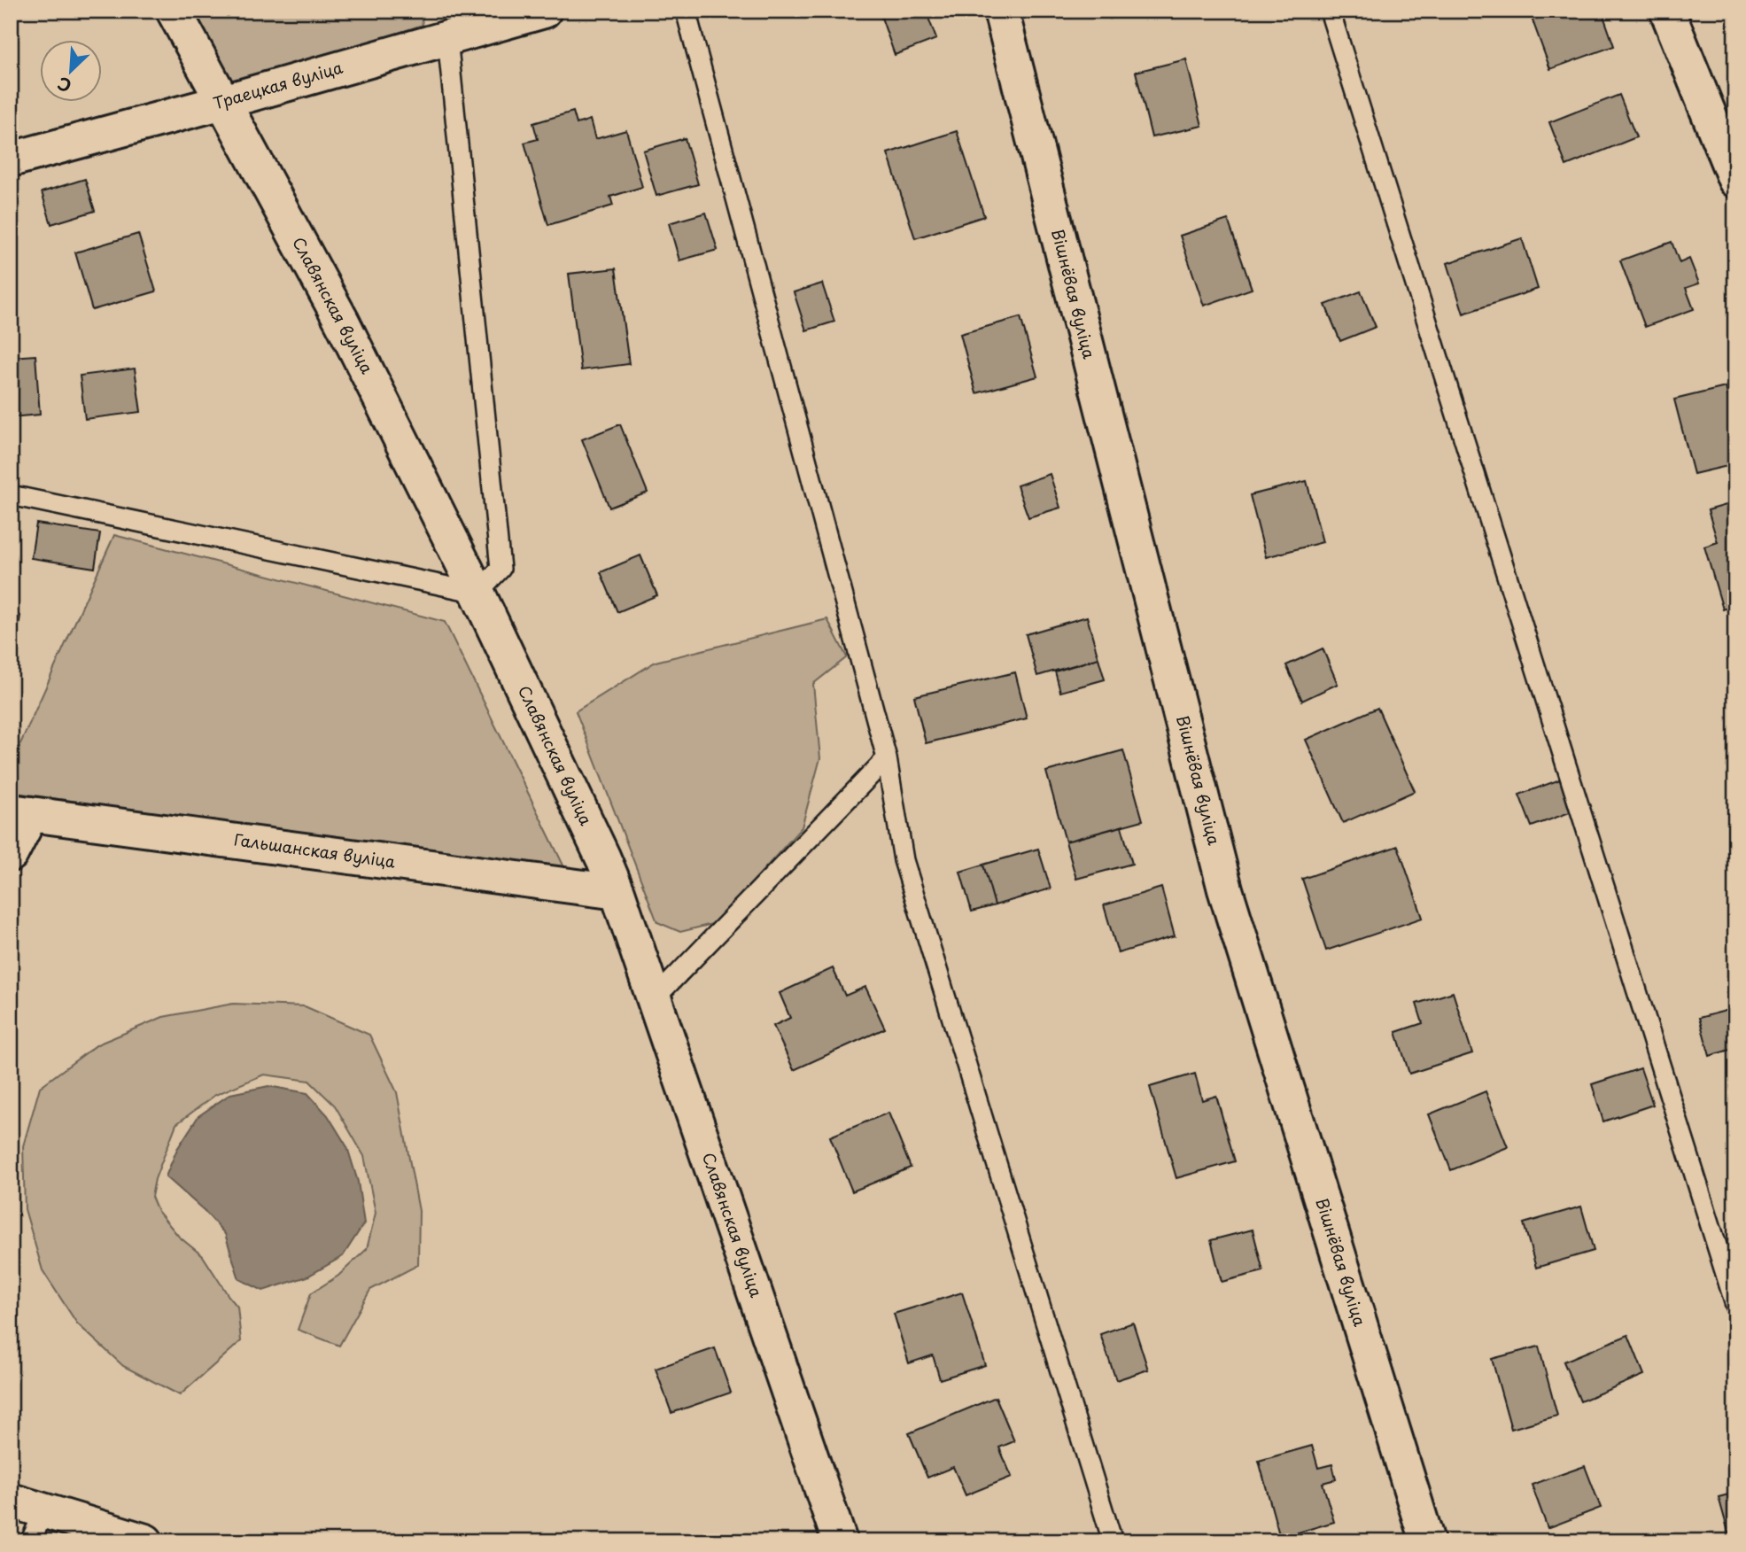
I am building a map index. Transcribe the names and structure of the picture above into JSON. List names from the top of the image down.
{
  "streets": {
    "street": [
      "Траецкая вуліца",
      "Вішнёвая вуліца",
      "Славянская вуліца",
      "Гальшанская вуліца"
    ]
  },
  "crossings": [
    ["Траецкая вуліца", "Славянская вуліца"],
    ["Славянская вуліца", "Гальшанская вуліца"]
  ],
  "north": "bottom left"
}
